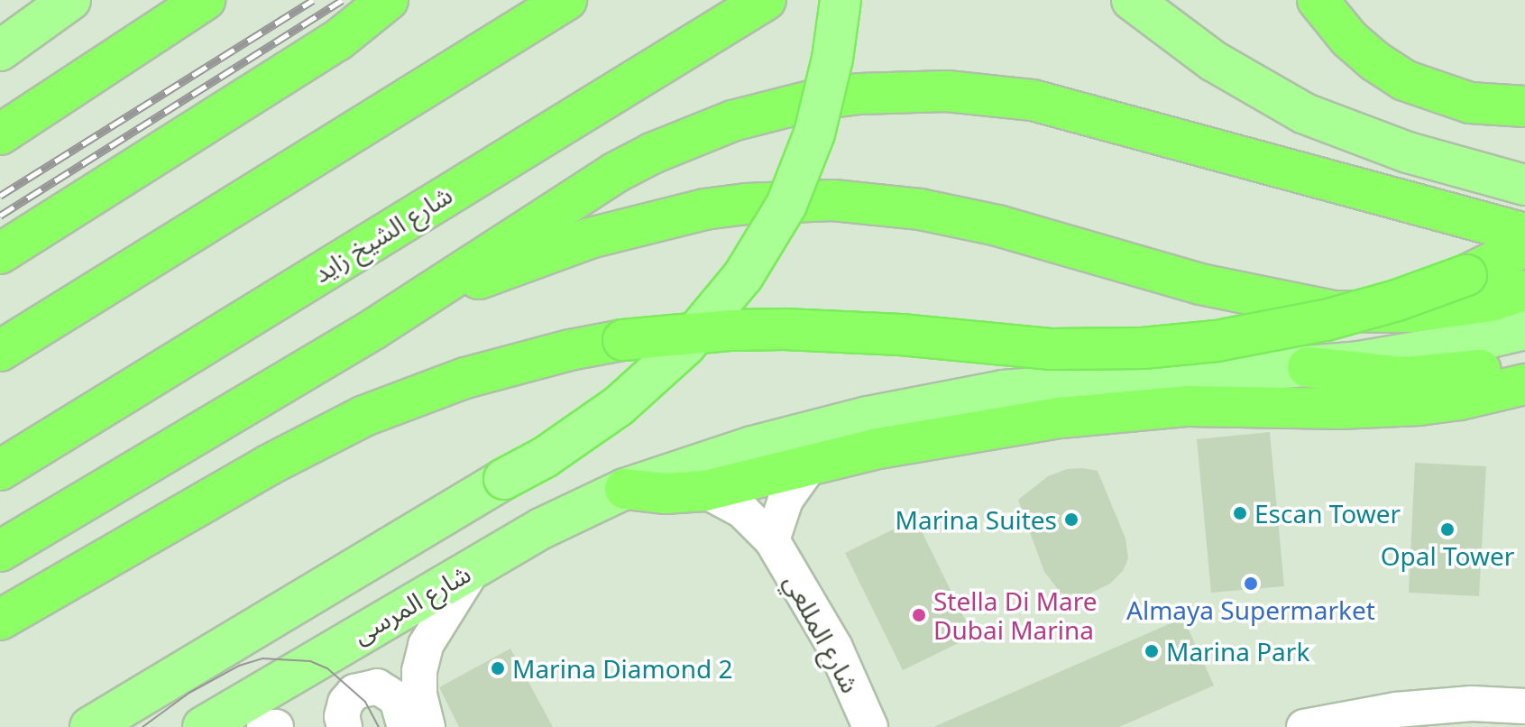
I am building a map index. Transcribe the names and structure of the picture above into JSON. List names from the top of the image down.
{
  "streets": {
    "highway": ["شارع الشيخ زايد"],
    "main road": ["شارع المرسى"],
    "street": ["شارع المللعي"]
  },
  "places": [
    "Escan Tower",
    "Marina Suites",
    "Opal Tower",
    "Almaya Supermarket",
    "Stella Di Mare Dubai Marina",
    "Marina Park",
    "Marina Diamond 2"
  ]
}
